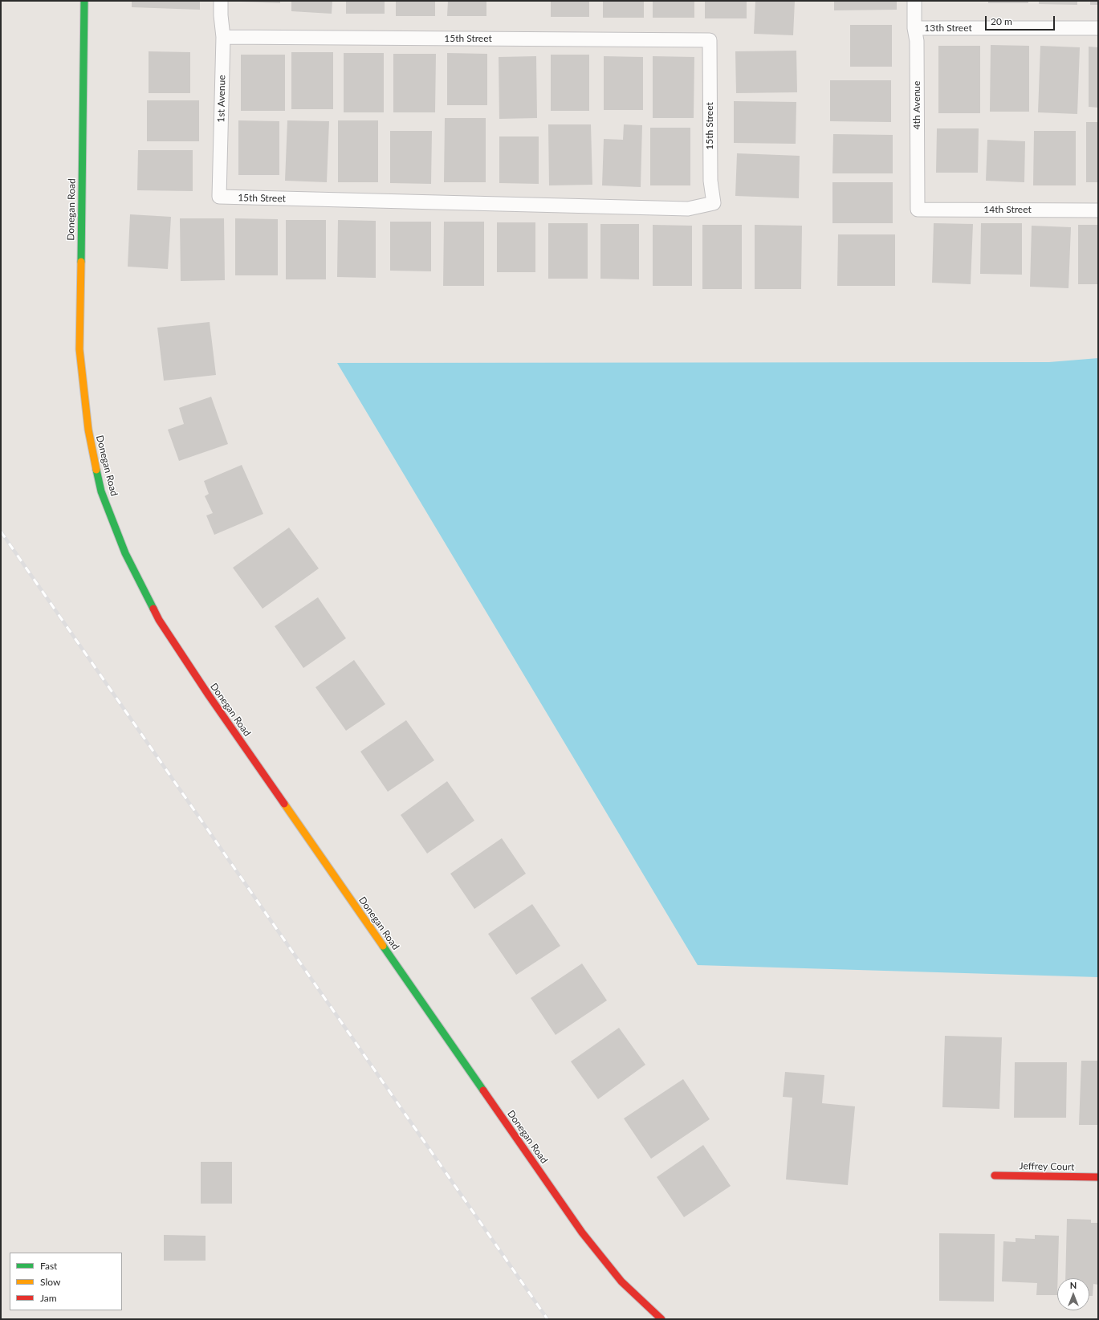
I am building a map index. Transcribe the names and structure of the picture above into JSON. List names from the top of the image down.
{
  "streets": {
    "street": ["Donegan Road", "Jeffrey Court"],
    "lane": [
      "13th Street",
      "15th Street",
      "1st Avenue",
      "4th Avenue",
      "14th Street"
    ]
  },
  "crossings": [
    ["13th Street", "4th Avenue"],
    ["15th Street", "1st Avenue"],
    ["4th Avenue", "14th Street"]
  ],
  "legend": ["Fast", "Slow", "Jam"],
  "scale_bar": "20 m",
  "north": "top"
}
